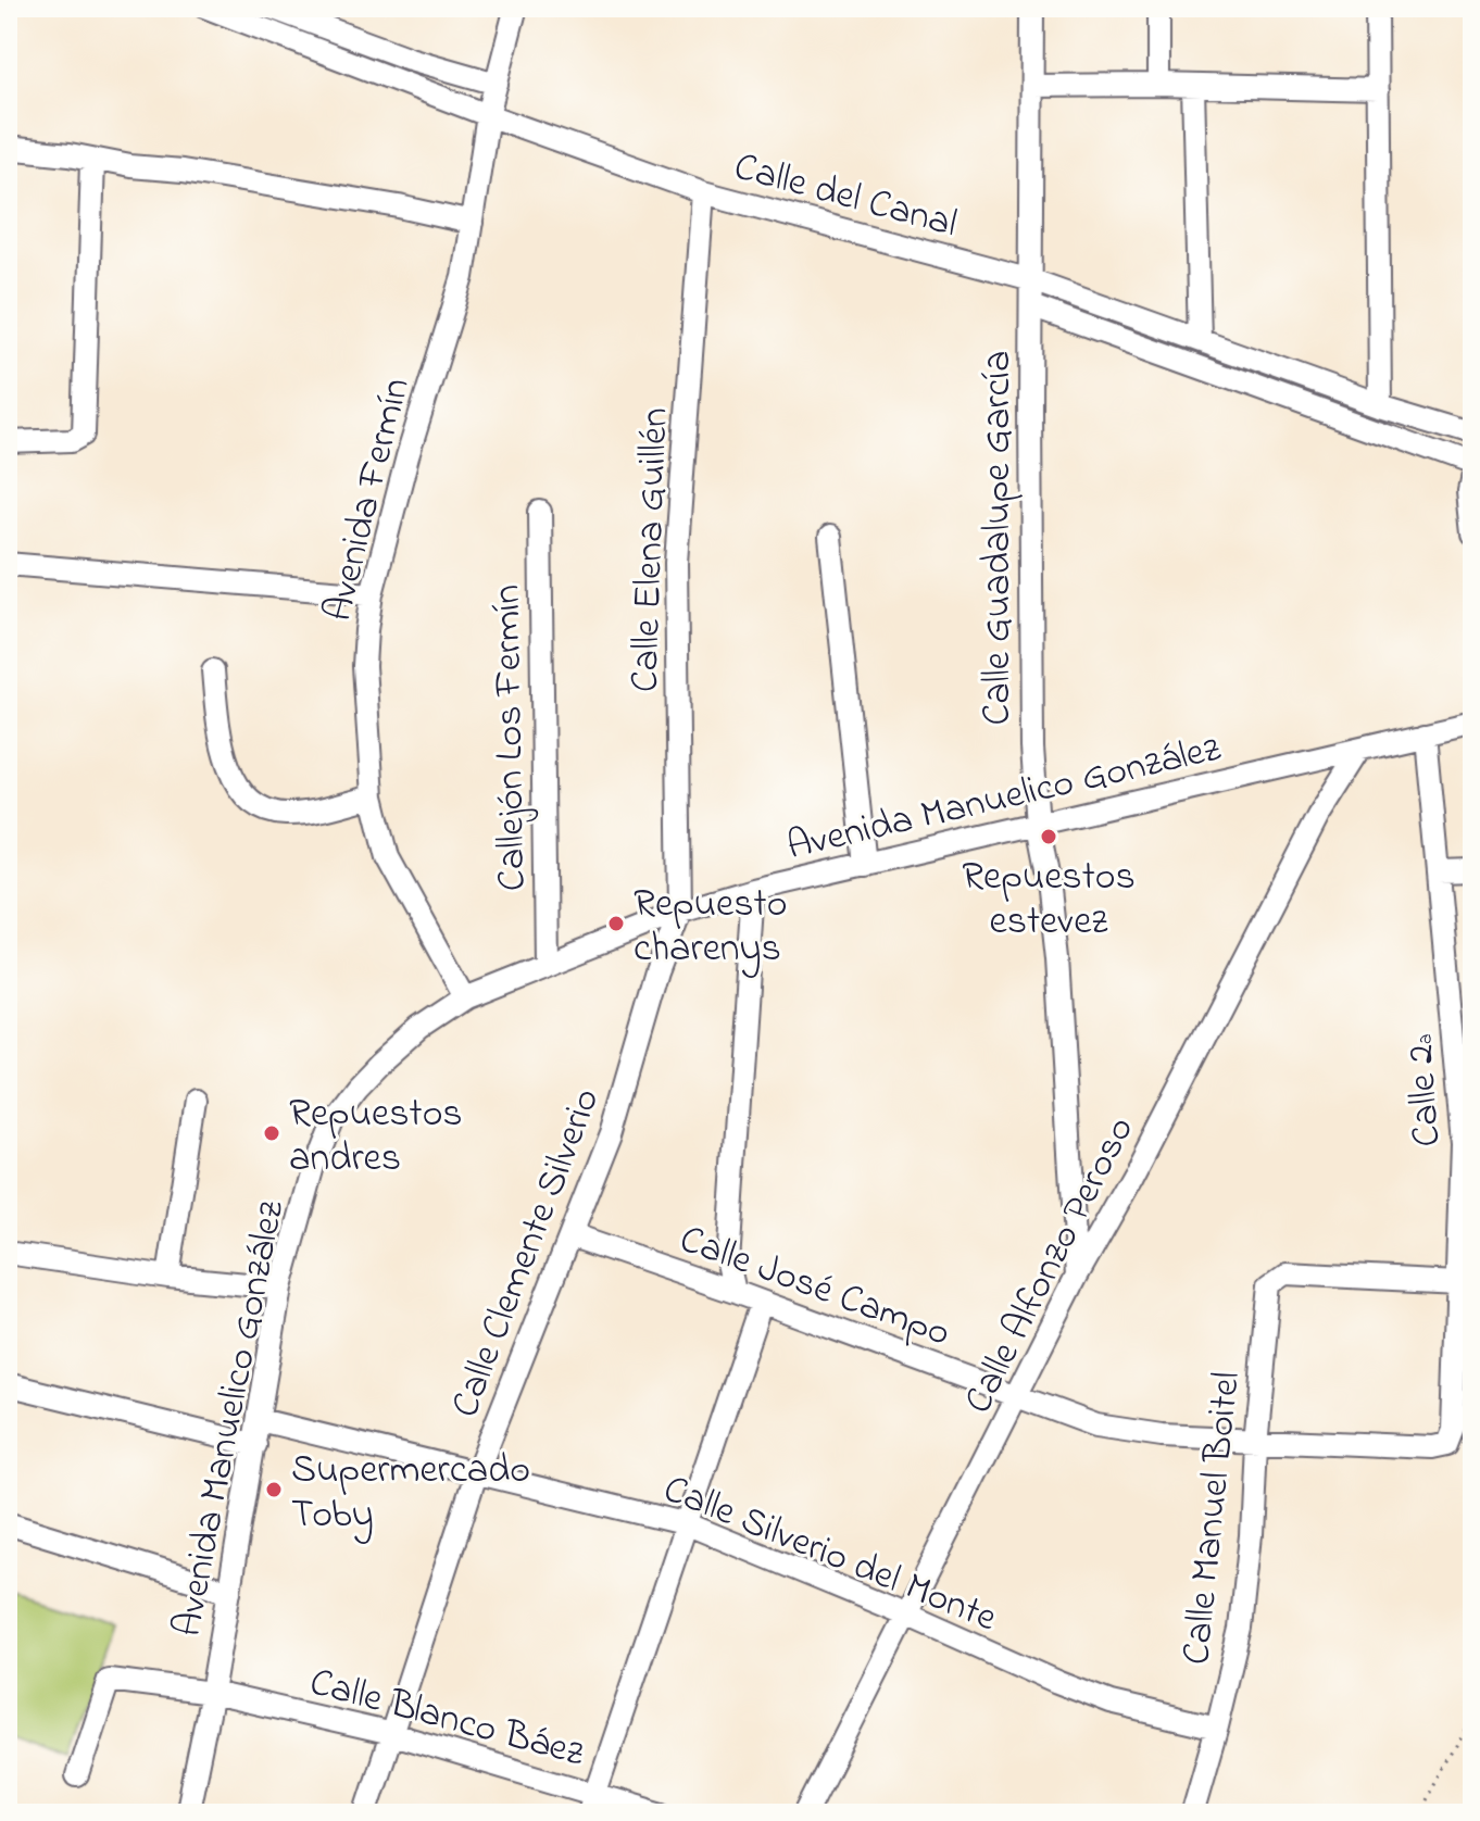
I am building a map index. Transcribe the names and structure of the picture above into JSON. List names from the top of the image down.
{
  "streets": {
    "street": [
      "Calle del Canal",
      "Avenida Fermín",
      "Calle Guadalupe García",
      "Calle Elena Guillén",
      "Callejón Los Fermín",
      "Avenida Manuelico González",
      "Calle 2ª",
      "Calle Clemente Silverio",
      "Calle Alfonzo Peroso",
      "Calle José Campo",
      "Calle Manuel Boitel",
      "Calle Silverio del Monte",
      "Calle Blanco Báez"
    ]
  },
  "crossings": [
    ["Calle del Canal", "Avenida Fermín"],
    ["Calle del Canal", "Calle Guadalupe García"],
    ["Calle del Canal", "Calle Elena Guillén"],
    ["Avenida Fermín", "Avenida Manuelico González"],
    ["Calle Guadalupe García", "Avenida Manuelico González"],
    ["Calle Guadalupe García", "Calle Alfonzo Peroso"],
    ["Calle Elena Guillén", "Avenida Manuelico González"],
    ["Calle Elena Guillén", "Calle Clemente Silverio"],
    ["Callejón Los Fermín", "Avenida Manuelico González"],
    ["Avenida Manuelico González", "Calle 2ª"],
    ["Avenida Manuelico González", "Calle Clemente Silverio"],
    ["Avenida Manuelico González", "Calle Alfonzo Peroso"],
    ["Avenida Manuelico González", "Calle Silverio del Monte"],
    ["Avenida Manuelico González", "Calle Blanco Báez"],
    ["Calle 2ª", "Calle José Campo"],
    ["Calle 2ª", "Calle Manuel Boitel"],
    ["Calle Clemente Silverio", "Calle José Campo"],
    ["Calle Clemente Silverio", "Calle Silverio del Monte"],
    ["Calle Clemente Silverio", "Calle Blanco Báez"],
    ["Calle Alfonzo Peroso", "Calle José Campo"],
    ["Calle Alfonzo Peroso", "Calle Silverio del Monte"],
    ["Calle José Campo", "Calle Manuel Boitel"],
    ["Calle Manuel Boitel", "Calle Silverio del Monte"]
  ],
  "places": [
    "Repuestos estevez",
    "Repuesto charenys",
    "Repuestos andres",
    "Supermercado Toby"
  ]
}
